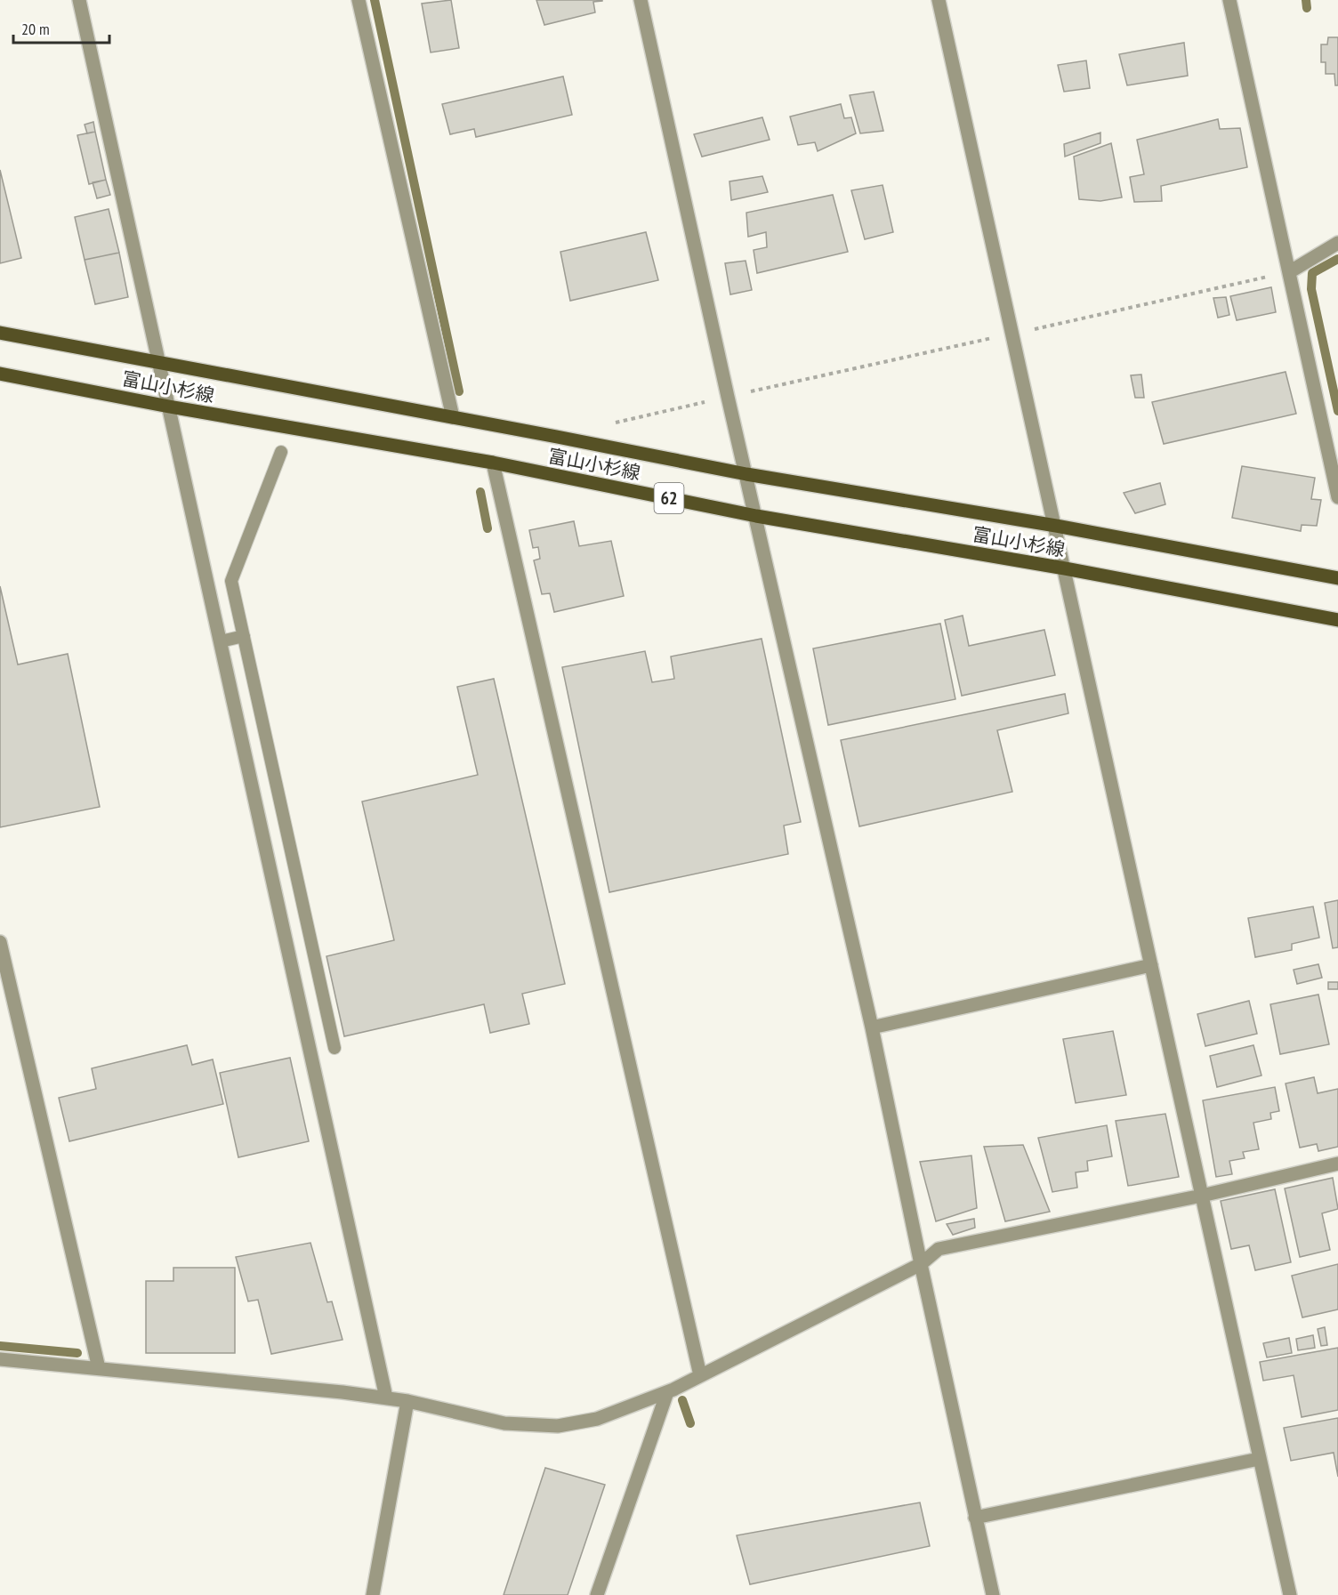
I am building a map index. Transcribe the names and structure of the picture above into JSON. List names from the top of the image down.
{
  "streets": {
    "main road": ["富山小杉線", "62"]
  },
  "scale_bar": "20 m"
}
